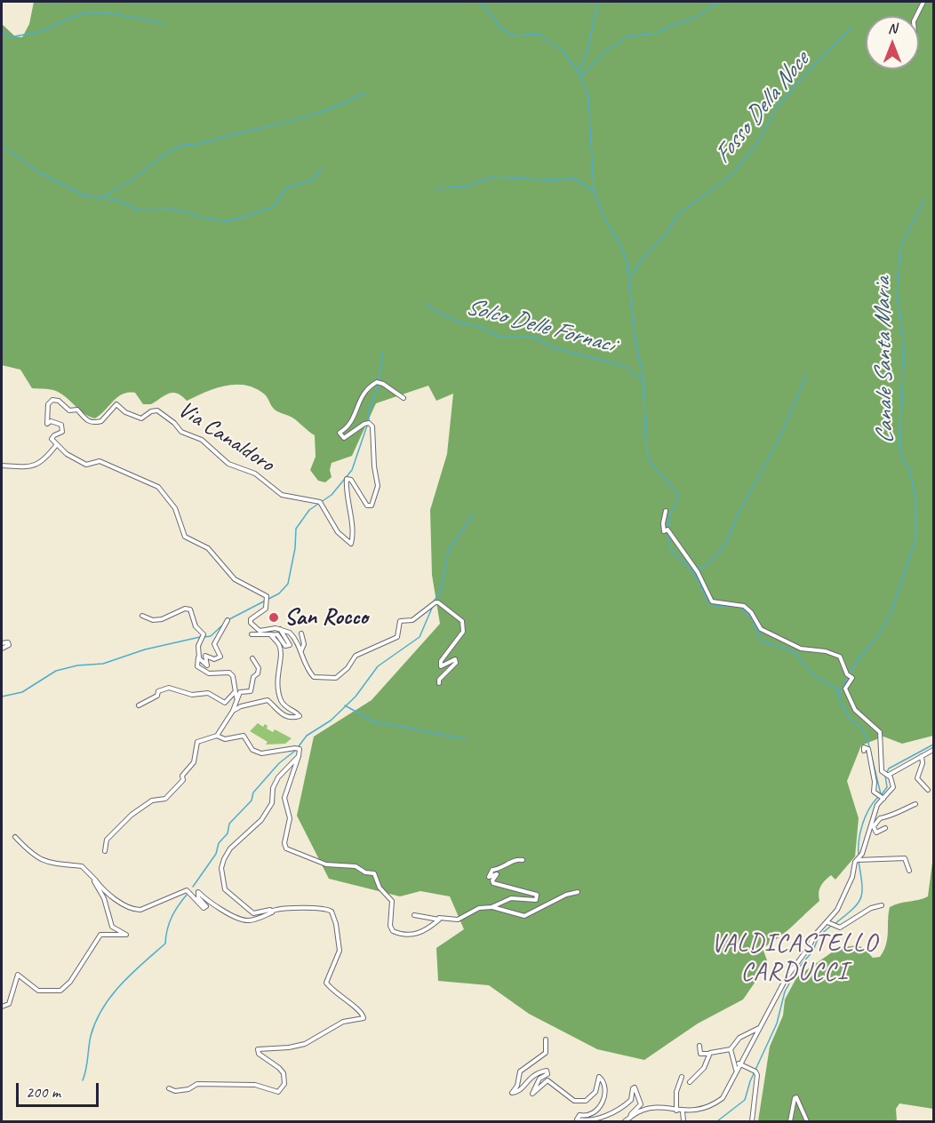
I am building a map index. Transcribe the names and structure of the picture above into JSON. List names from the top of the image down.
{
  "streets": {
    "street": ["Via Canaldoro"]
  },
  "districts": ["VALDICASTELLO CARDUCCI"],
  "water": ["Fosso Della Noce", "Solco Delle Fornaci", "Canale Santa Maria"],
  "places": ["San Rocco"],
  "scale_bar": "200 m",
  "north": "top"
}
